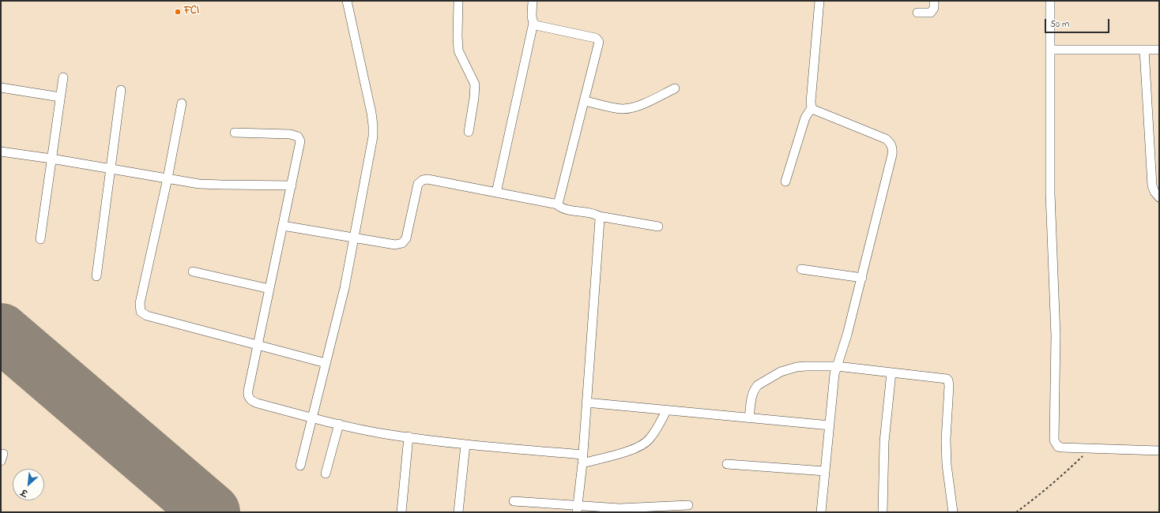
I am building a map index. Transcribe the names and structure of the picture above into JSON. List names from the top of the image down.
{
  "places": ["FCI"],
  "scale_bar": "50 m",
  "north": "bottom left"
}
